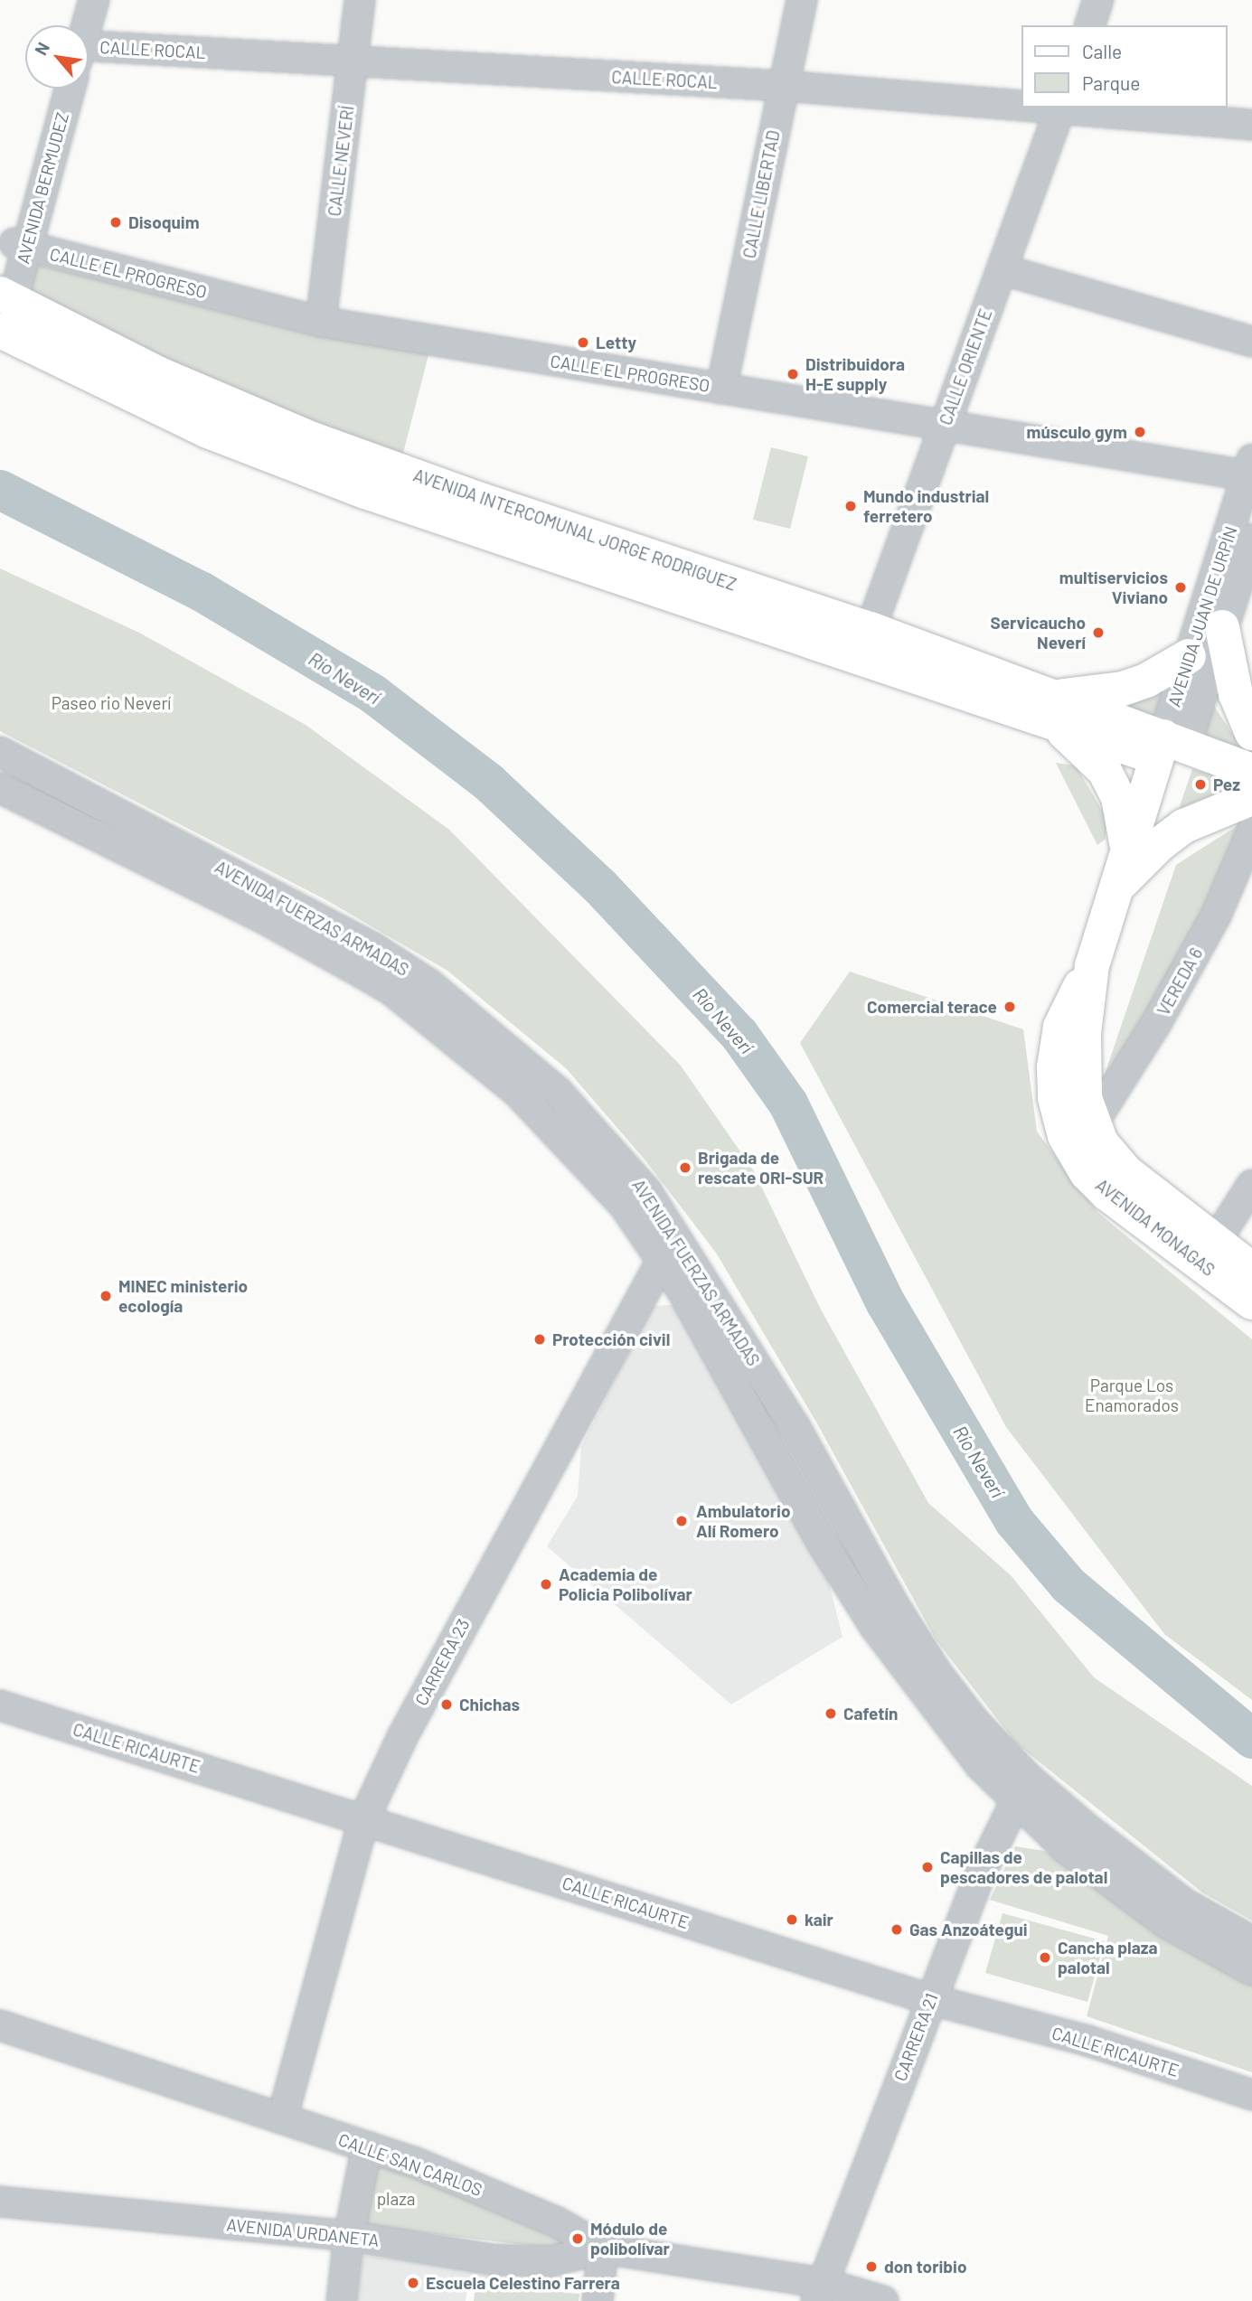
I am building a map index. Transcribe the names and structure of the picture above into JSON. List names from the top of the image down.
{
  "streets": {
    "main road": ["AVENIDA INTERCOMUNAL JORGE RODRIGUEZ", "AVENIDA MONAGAS"],
    "street": [
      "CALLE ROCAL",
      "CALLE NEVERÍ",
      "AVENIDA BERMUDEZ",
      "CALLE LIBERTAD",
      "CALLE EL PROGRESO",
      "CALLE ORIENTE",
      "AVENIDA JUAN DE URPÍN",
      "AVENIDA FUERZAS ARMADAS",
      "VEREDA 6",
      "CARRERA 23",
      "CALLE RICAURTE",
      "CARRERA 21",
      "CALLE SAN CARLOS",
      "AVENIDA URDANETA"
    ]
  },
  "crossings": [
    ["CALLE ROCAL", "CALLE NEVERÍ"],
    ["CALLE ROCAL", "CALLE LIBERTAD"],
    ["CALLE ROCAL", "CALLE ORIENTE"],
    ["CALLE NEVERÍ", "CALLE EL PROGRESO"],
    ["AVENIDA BERMUDEZ", "CALLE EL PROGRESO"],
    ["AVENIDA BERMUDEZ", "AVENIDA INTERCOMUNAL JORGE RODRIGUEZ"],
    ["CALLE LIBERTAD", "CALLE EL PROGRESO"],
    ["CALLE EL PROGRESO", "CALLE ORIENTE"],
    ["CALLE EL PROGRESO", "AVENIDA JUAN DE URPÍN"],
    ["CALLE ORIENTE", "AVENIDA INTERCOMUNAL JORGE RODRIGUEZ"],
    ["AVENIDA INTERCOMUNAL JORGE RODRIGUEZ", "AVENIDA JUAN DE URPÍN"],
    ["AVENIDA INTERCOMUNAL JORGE RODRIGUEZ", "AVENIDA MONAGAS"],
    ["AVENIDA JUAN DE URPÍN", "AVENIDA MONAGAS"],
    ["AVENIDA FUERZAS ARMADAS", "CARRERA 23"],
    ["AVENIDA FUERZAS ARMADAS", "CARRERA 21"],
    ["VEREDA 6", "AVENIDA MONAGAS"],
    ["CARRERA 23", "CALLE RICAURTE"],
    ["CARRERA 23", "CALLE SAN CARLOS"],
    ["CALLE RICAURTE", "CARRERA 21"],
    ["CARRERA 21", "CALLE SAN CARLOS"],
    ["CALLE SAN CARLOS", "AVENIDA URDANETA"]
  ],
  "water": ["Río Neverí"],
  "parks": ["Paseo rio Neverí", "Parque Los Enamorados", "plaza"],
  "places": [
    "Disoquim",
    "Letty",
    "Distribuidora H-E supply",
    "músculo gym",
    "Mundo industrial ferretero",
    "multiservicios Viviano",
    "Servicaucho Neverí",
    "Pez",
    "Comercial terace",
    "Brigada de rescate ORI-SUR",
    "MINEC ministerio ecología",
    "Protección civil",
    "Ambulatorio Alí Romero",
    "Academia de Policia Polibolívar",
    "Chichas",
    "Cafetín",
    "Capillas de pescadores de palotal",
    "kair",
    "Gas Anzoátegui",
    "Cancha plaza palotal",
    "Módulo de polibolívar",
    "don toribio",
    "Escuela Celestino Farrera"
  ],
  "legend": ["Calle", "Parque"],
  "north": "top left"
}
